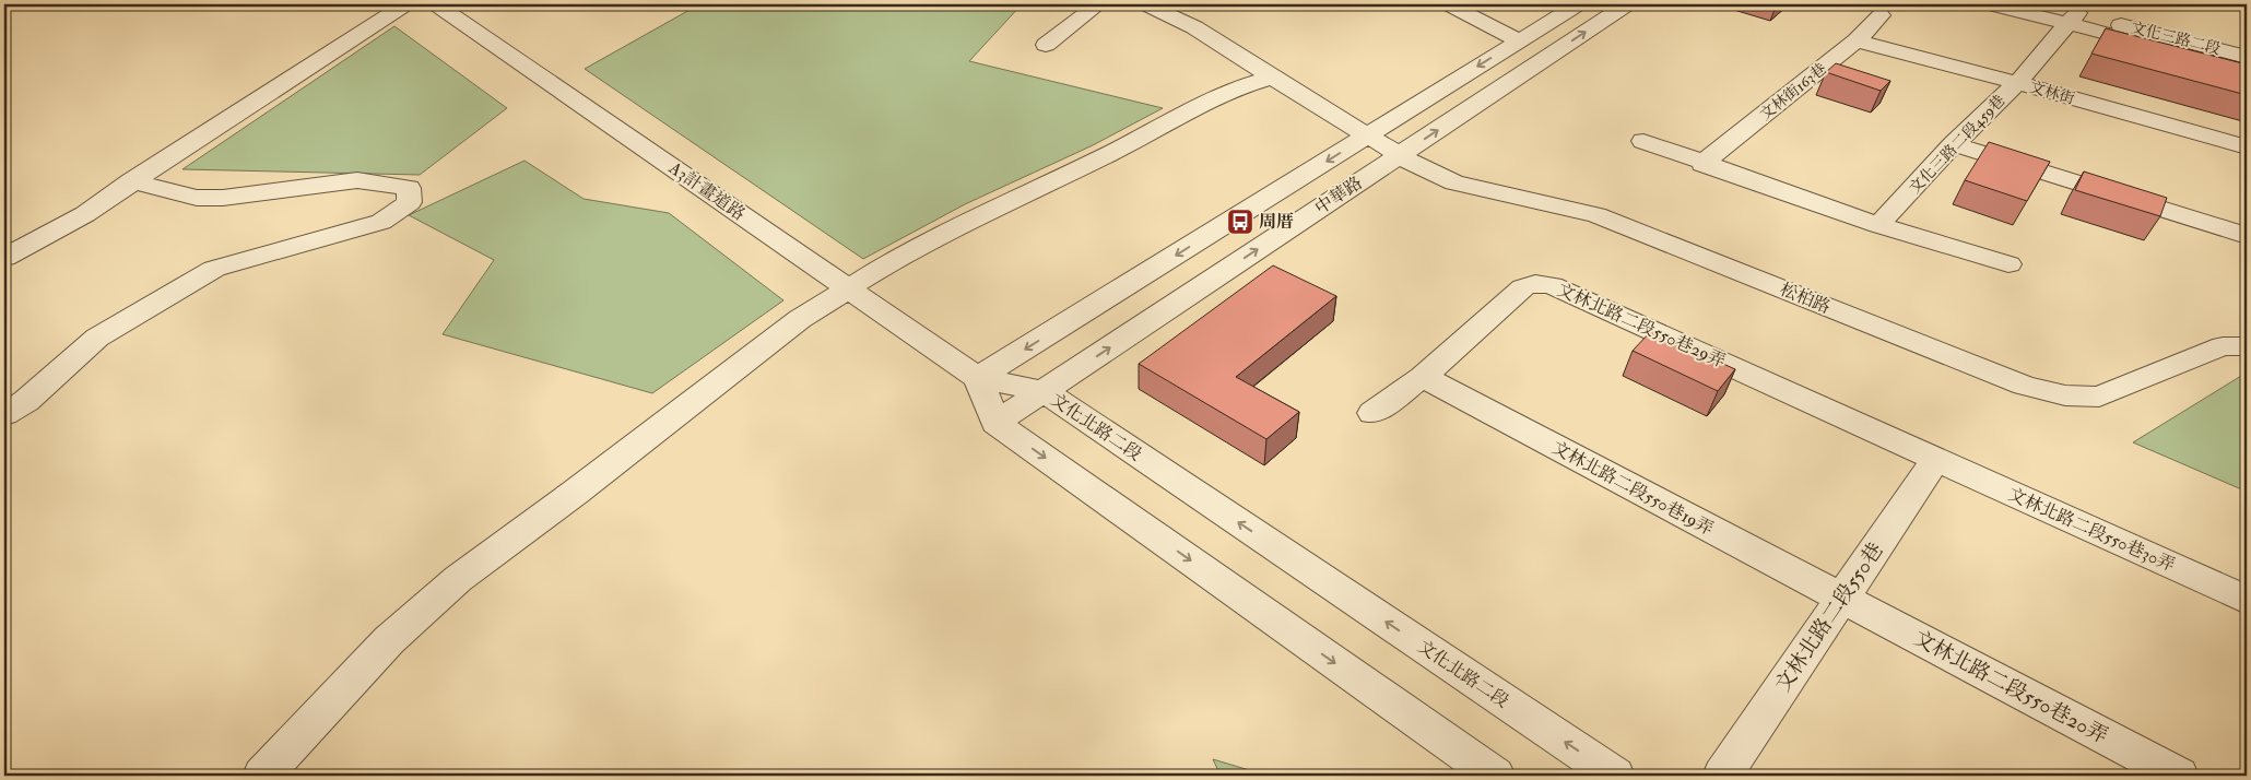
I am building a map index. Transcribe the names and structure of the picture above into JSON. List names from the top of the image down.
{
  "streets": {
    "street": [
      "文化三路二段",
      "文林街163巷",
      "文林街",
      "文化三路二段459巷",
      "A3計畫道路",
      "中華路",
      "松柏路",
      "文林北路二段550巷29弄",
      "文化北路二段",
      "文林北路二段550巷19弄",
      "文林北路二段550巷30弄",
      "文林北路二段550巷",
      "文林北路二段550巷20弄"
    ]
  },
  "crossings": [
    ["文化三路二段", "文化三路二段459巷"],
    ["文林街163巷", "文林街"],
    ["文林街", "文化三路二段459巷"],
    ["A3計畫道路", "中華路"],
    ["A3計畫道路", "文化北路二段"],
    ["中華路", "松柏路"],
    ["中華路", "文化北路二段"],
    ["文林北路二段550巷29弄", "文林北路二段550巷19弄"],
    ["文林北路二段550巷29弄", "文林北路二段550巷30弄"],
    ["文林北路二段550巷29弄", "文林北路二段550巷"],
    ["文林北路二段550巷19弄", "文林北路二段550巷"],
    ["文林北路二段550巷19弄", "文林北路二段550巷20弄"],
    ["文林北路二段550巷30弄", "文林北路二段550巷"],
    ["文林北路二段550巷", "文林北路二段550巷20弄"]
  ],
  "places": {
    "bus stop": ["周厝"]
  }
}
